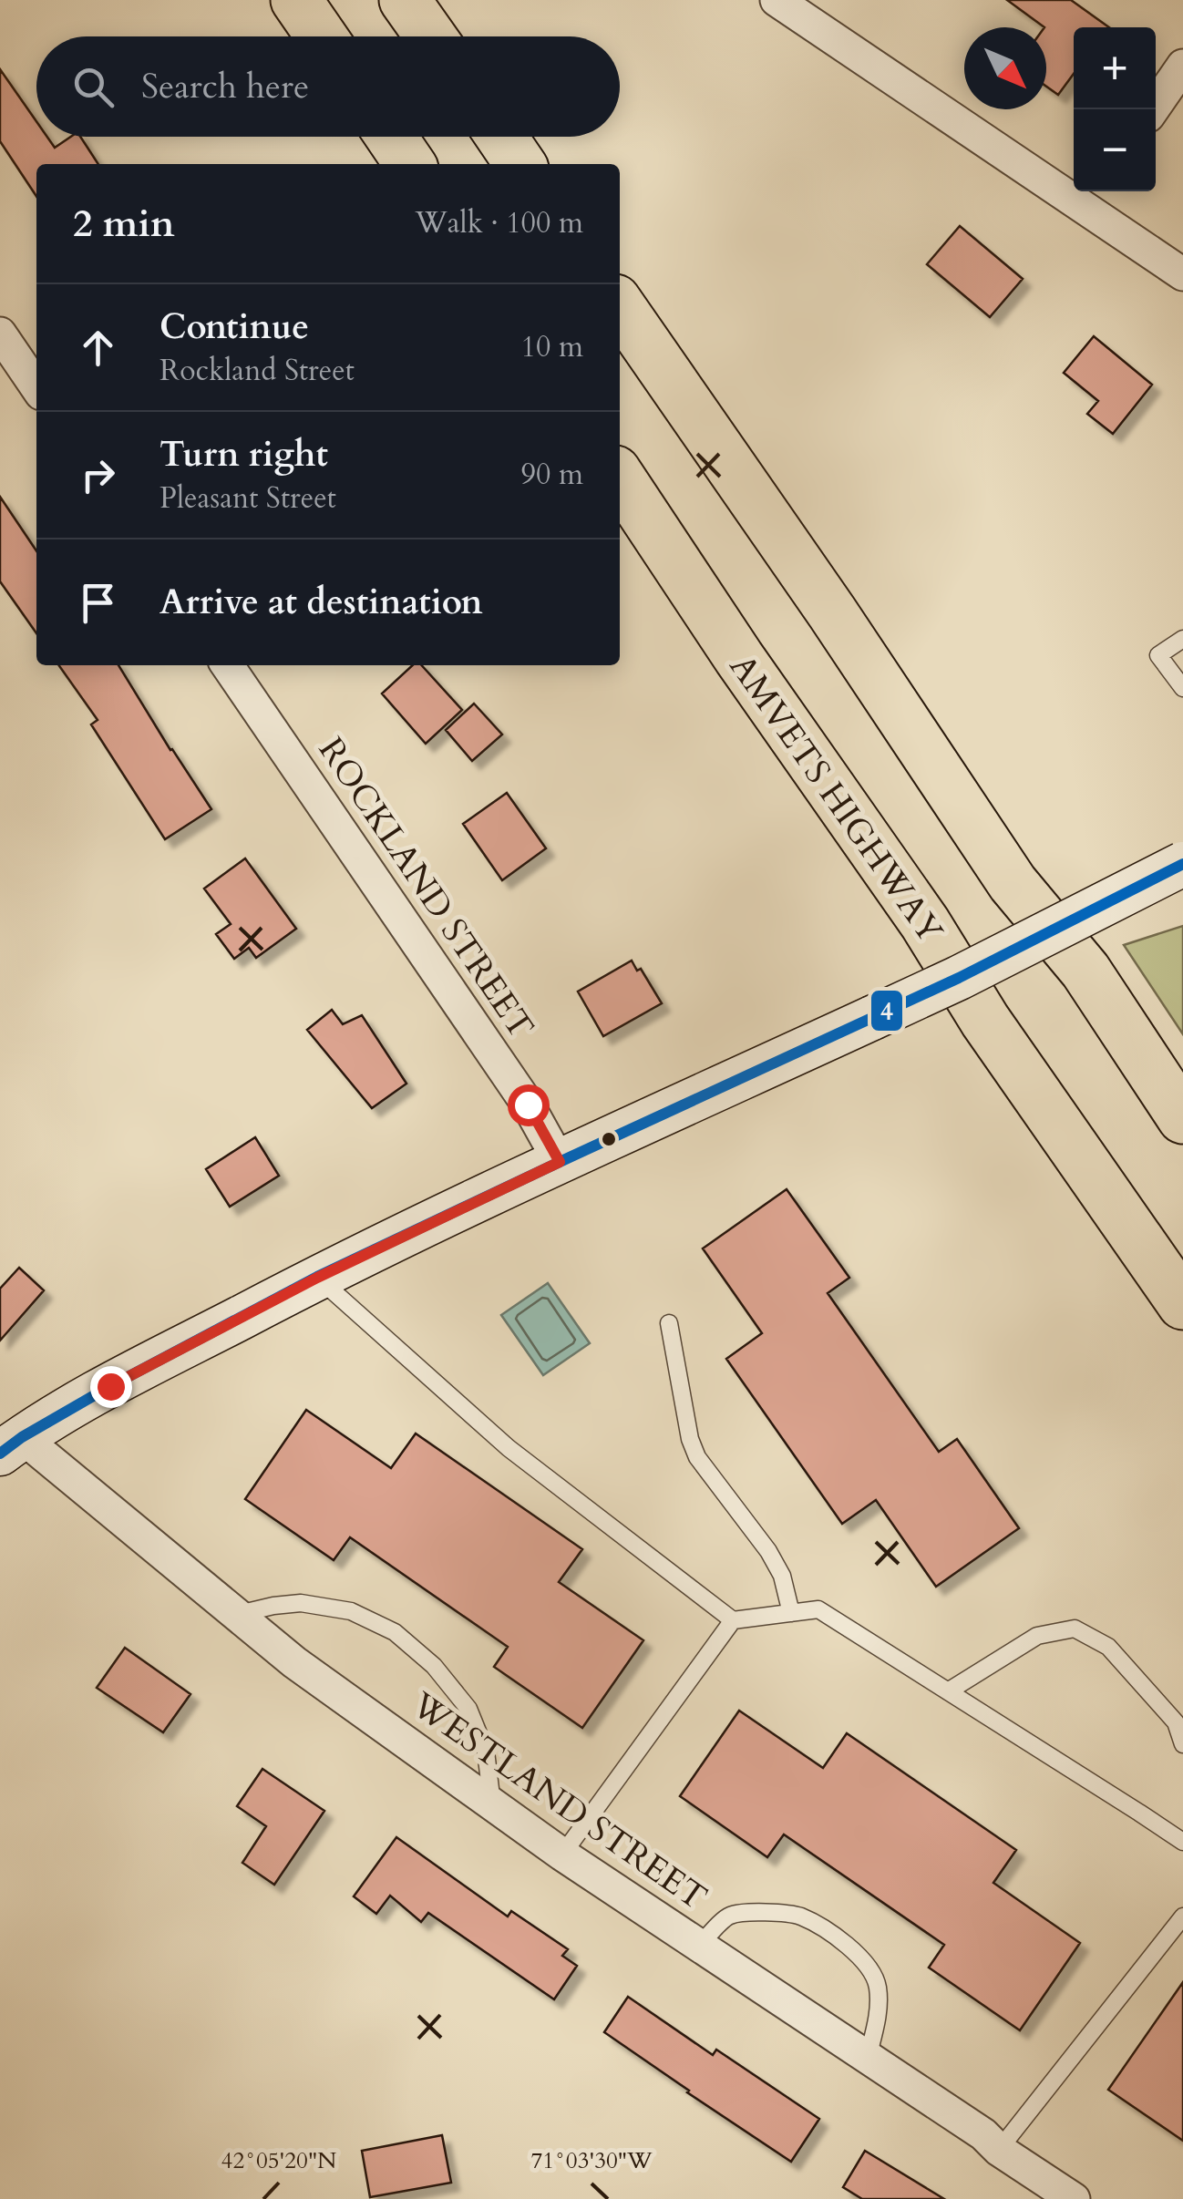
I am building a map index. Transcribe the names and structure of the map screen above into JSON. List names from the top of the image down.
{
  "streets": {
    "highway": ["AMVETS HIGHWAY"],
    "street": ["ROCKLAND STREET", "WESTLAND STREET"]
  },
  "lines": ["transit line 4"],
  "north": "bottom right",
  "page": {
    "map_buttons": ["+", "−"],
    "search": "Search here",
    "heading": ["2 min", "Walk · 100 m"],
    "list": [
      ["Continue", "Rockland Street", "10 m"],
      ["Turn right", "Pleasant Street", "90 m"],
      "Arrive at destination"
    ]
  },
  "coordinates": ["42°05'20\"N", "71°03'30\"W"]
}
